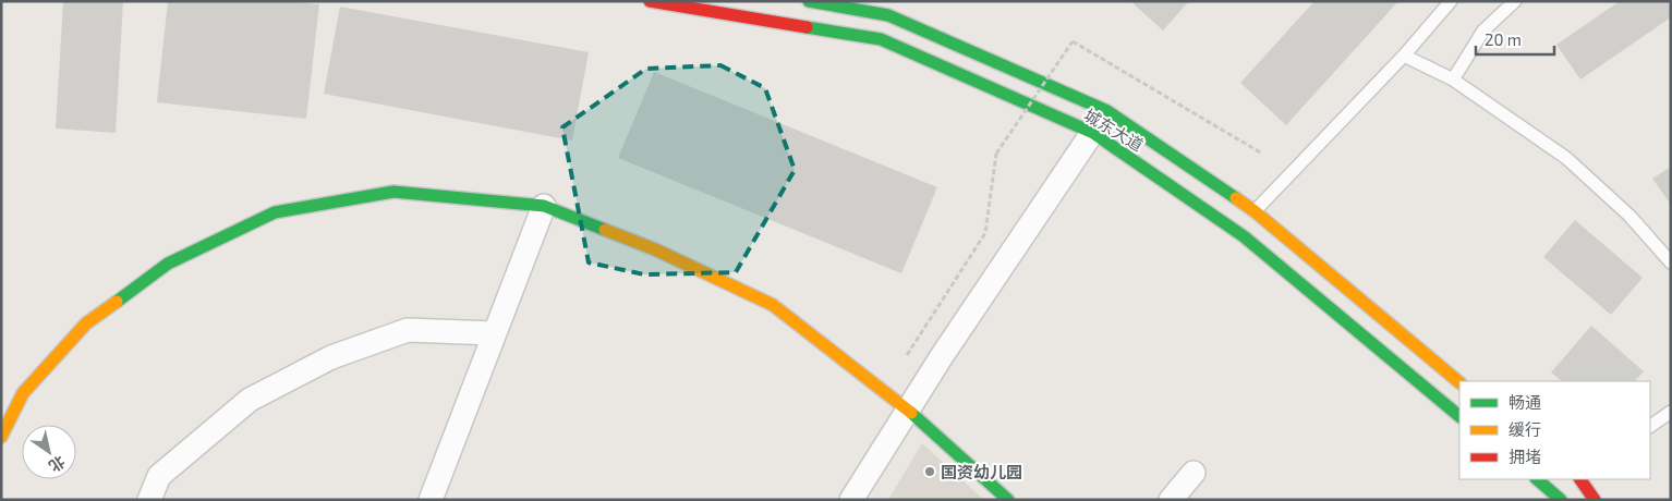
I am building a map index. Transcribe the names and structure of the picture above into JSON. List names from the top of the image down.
{
  "streets": {
    "main road": ["城东大道"]
  },
  "places": ["国资幼儿园"],
  "legend": ["畅通", "缓行", "拥堵"],
  "scale_bar": "20 m",
  "north": "bottom right"
}
